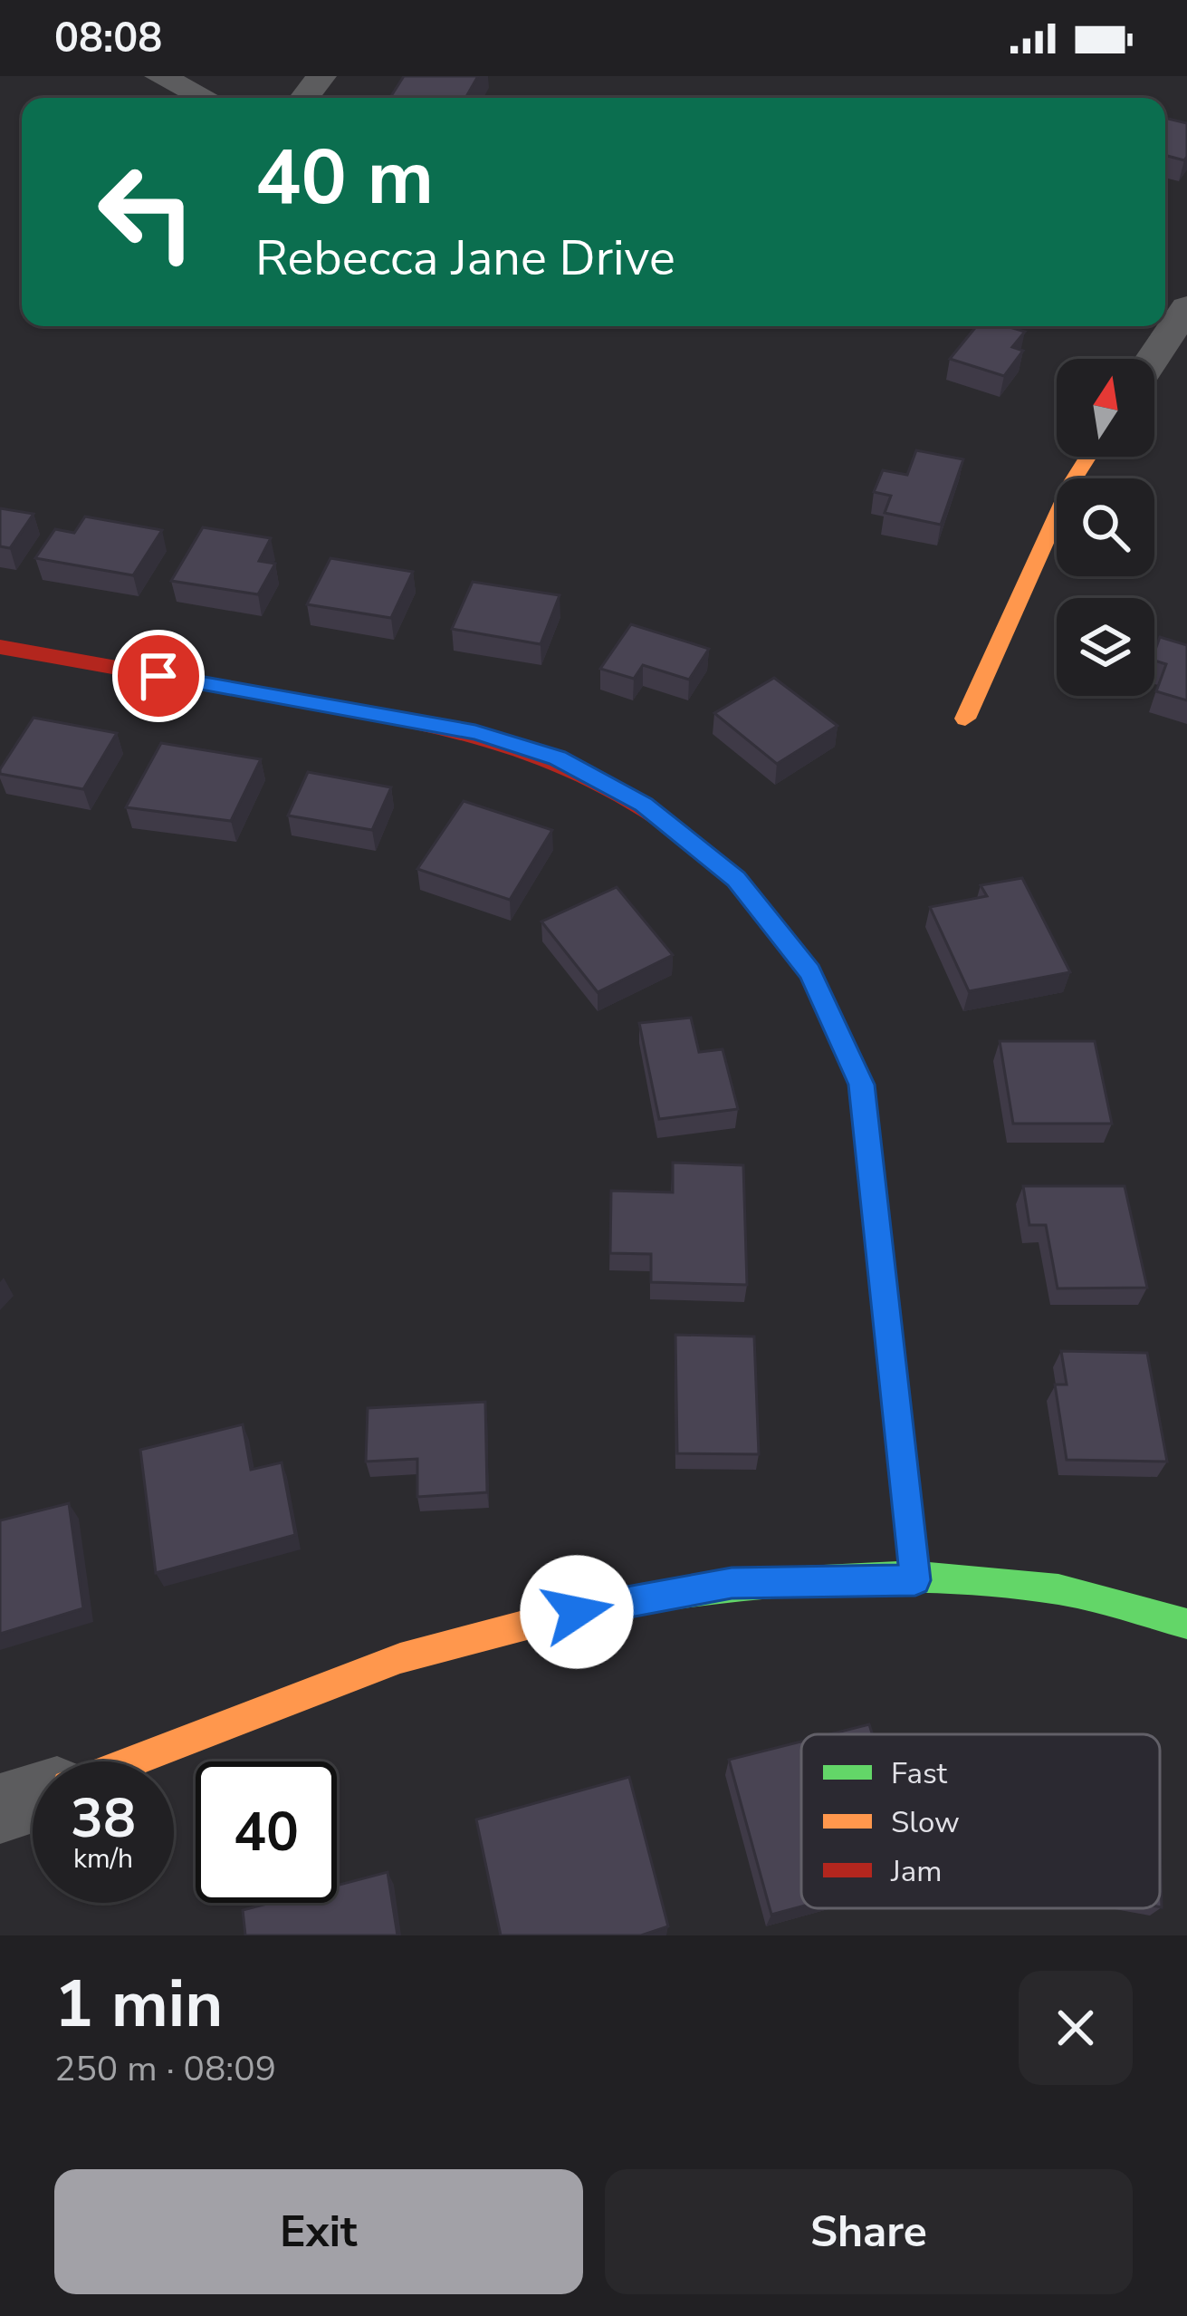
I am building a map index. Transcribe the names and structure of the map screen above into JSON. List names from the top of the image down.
{
  "legend": ["Fast", "Slow", "Jam"],
  "north": "top",
  "page": {
    "status": "08:08",
    "turn": ["40 m", "Rebecca Jane Drive"],
    "speed": "38 km/h",
    "limit": "40",
    "heading": ["1 min", "250 m · 08:09"],
    "buttons": ["Exit", "Share"]
  }
}
